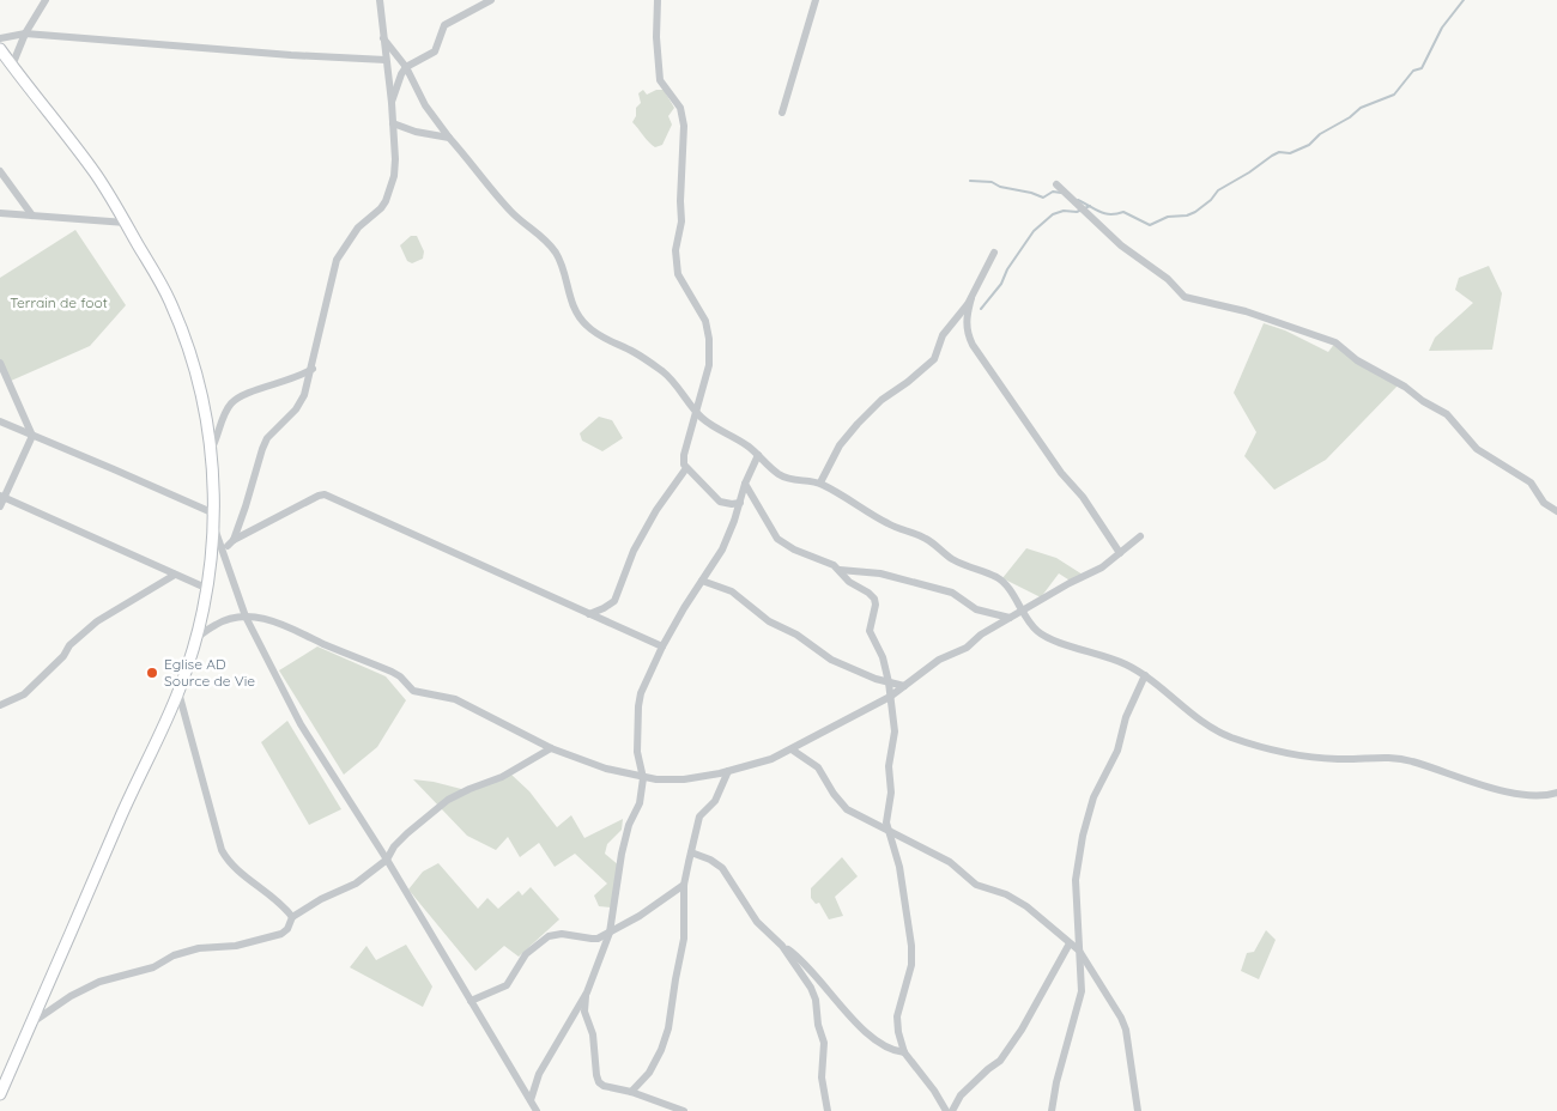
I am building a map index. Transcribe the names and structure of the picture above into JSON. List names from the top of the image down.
{
  "parks": ["Terrain de foot"],
  "places": ["Eglise AD Source de Vie"]
}
